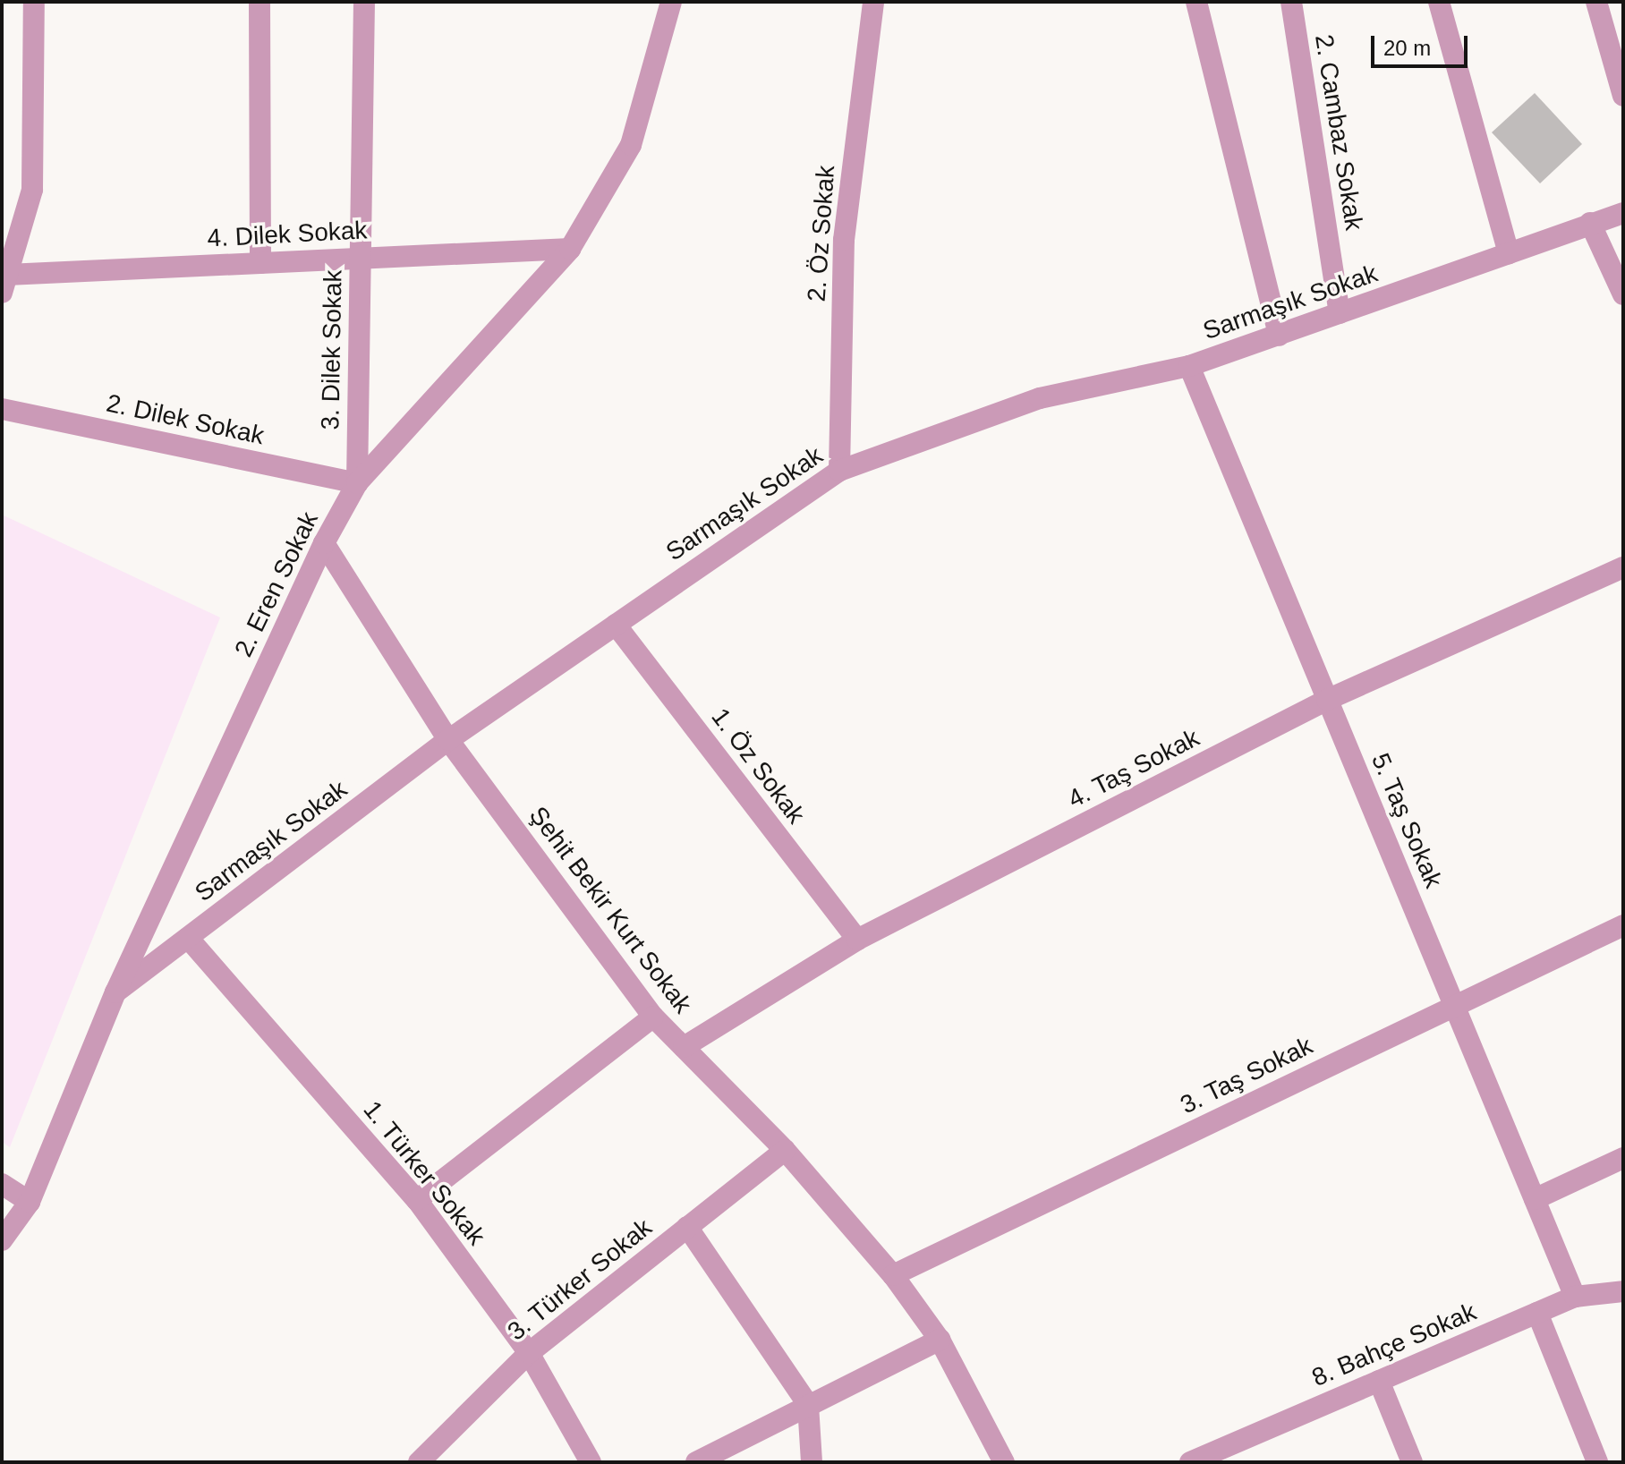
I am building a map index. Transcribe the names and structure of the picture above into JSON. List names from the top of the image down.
{
  "streets": {
    "street": [
      "2. Cambaz Sokak",
      "2. Öz Sokak",
      "4. Dilek Sokak",
      "Sarmaşık Sokak",
      "3. Dilek Sokak",
      "2. Dilek Sokak",
      "2. Eren Sokak",
      "1. Öz Sokak",
      "4. Taş Sokak",
      "5. Taş Sokak",
      "Şehit Bekir Kurt Sokak",
      "3. Taş Sokak",
      "1. Türker Sokak",
      "3. Türker Sokak",
      "8. Bahçe Sokak"
    ]
  },
  "crossings": [
    ["2. Cambaz Sokak", "Sarmaşık Sokak"],
    ["2. Öz Sokak", "Sarmaşık Sokak"],
    ["4. Dilek Sokak", "3. Dilek Sokak"],
    ["4. Dilek Sokak", "2. Eren Sokak"],
    ["Sarmaşık Sokak", "2. Eren Sokak"],
    ["Sarmaşık Sokak", "1. Öz Sokak"],
    ["Sarmaşık Sokak", "5. Taş Sokak"],
    ["Sarmaşık Sokak", "Şehit Bekir Kurt Sokak"],
    ["Sarmaşık Sokak", "1. Türker Sokak"],
    ["3. Dilek Sokak", "2. Dilek Sokak"],
    ["3. Dilek Sokak", "2. Eren Sokak"],
    ["2. Dilek Sokak", "2. Eren Sokak"],
    ["2. Eren Sokak", "Şehit Bekir Kurt Sokak"],
    ["1. Öz Sokak", "4. Taş Sokak"],
    ["4. Taş Sokak", "5. Taş Sokak"],
    ["4. Taş Sokak", "Şehit Bekir Kurt Sokak"],
    ["5. Taş Sokak", "3. Taş Sokak"],
    ["5. Taş Sokak", "8. Bahçe Sokak"],
    ["Şehit Bekir Kurt Sokak", "3. Taş Sokak"],
    ["Şehit Bekir Kurt Sokak", "3. Türker Sokak"],
    ["1. Türker Sokak", "3. Türker Sokak"]
  ],
  "scale_bar": "20 m"
}
